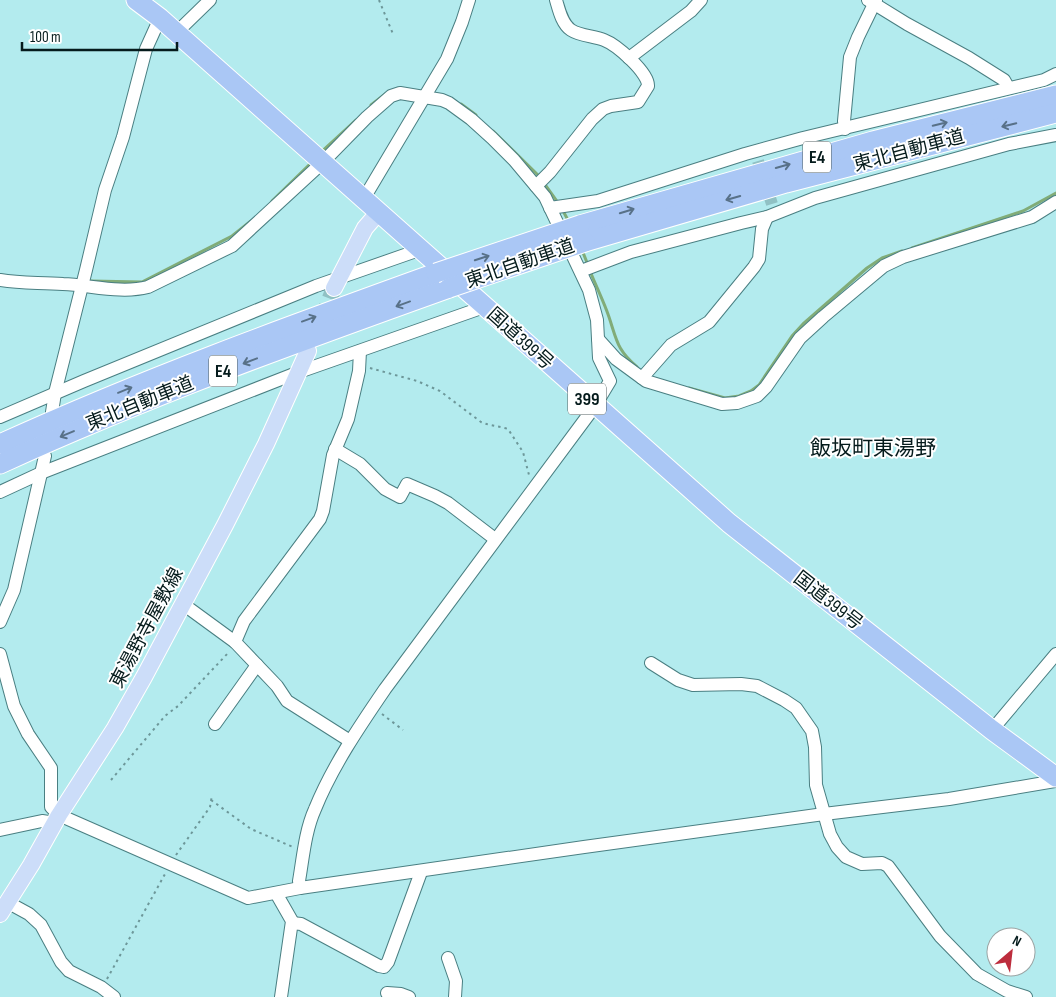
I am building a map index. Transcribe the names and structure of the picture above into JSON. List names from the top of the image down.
{
  "streets": {
    "highway": [
      "東北自動車道",
      "E4",
      "国道399号",
      "399"
    ],
    "main road": ["東湯野寺屋敷線"]
  },
  "districts": ["飯坂町東湯野"],
  "scale_bar": "100 m",
  "north": "top right"
}
